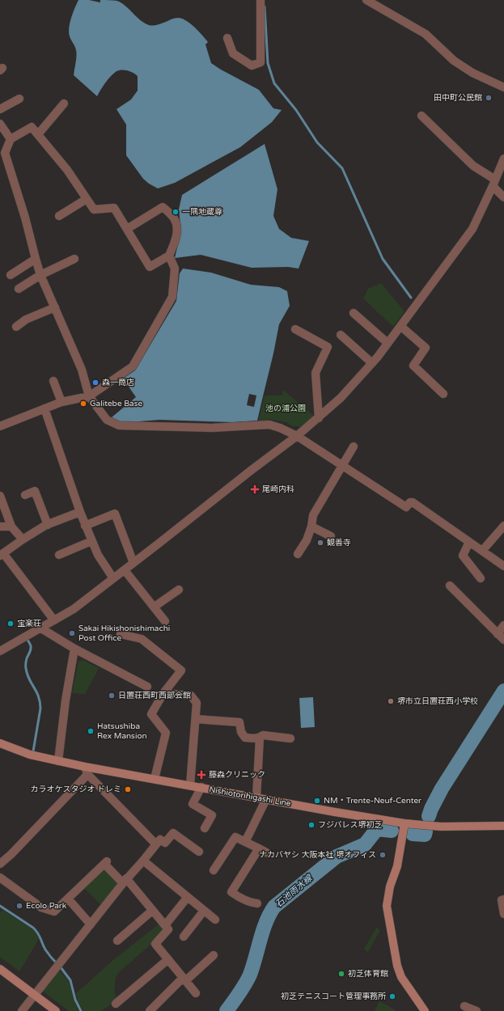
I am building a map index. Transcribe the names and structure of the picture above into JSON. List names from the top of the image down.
{
  "streets": {
    "main road": ["Nishiotorihigashi Line"]
  },
  "water": ["石池雨水線"],
  "parks": ["池の浦公園"],
  "places": {
    "other": [
      "田中町公民館",
      "一隅地蔵尊",
      "森一商店",
      "Galitebe Base",
      "観善寺",
      "宝楽荘",
      "Sakai Hikishonishimachi Post Office",
      "日置荘西町西部会館",
      "堺市立日置荘西小学校",
      "Hatsushiba Rex Mansion",
      "カラオケスタジオ ドレミ",
      "NM・Trente-Neuf-Center",
      "フジパレス堺初芝",
      "ナカバヤシ 大阪本社 堺オフィス",
      "Ecolo Park",
      "初芝体育館",
      "初芝テニスコート管理事務所"
    ],
    "health": ["尾崎内科", "藤森クリニック"]
  }
}
